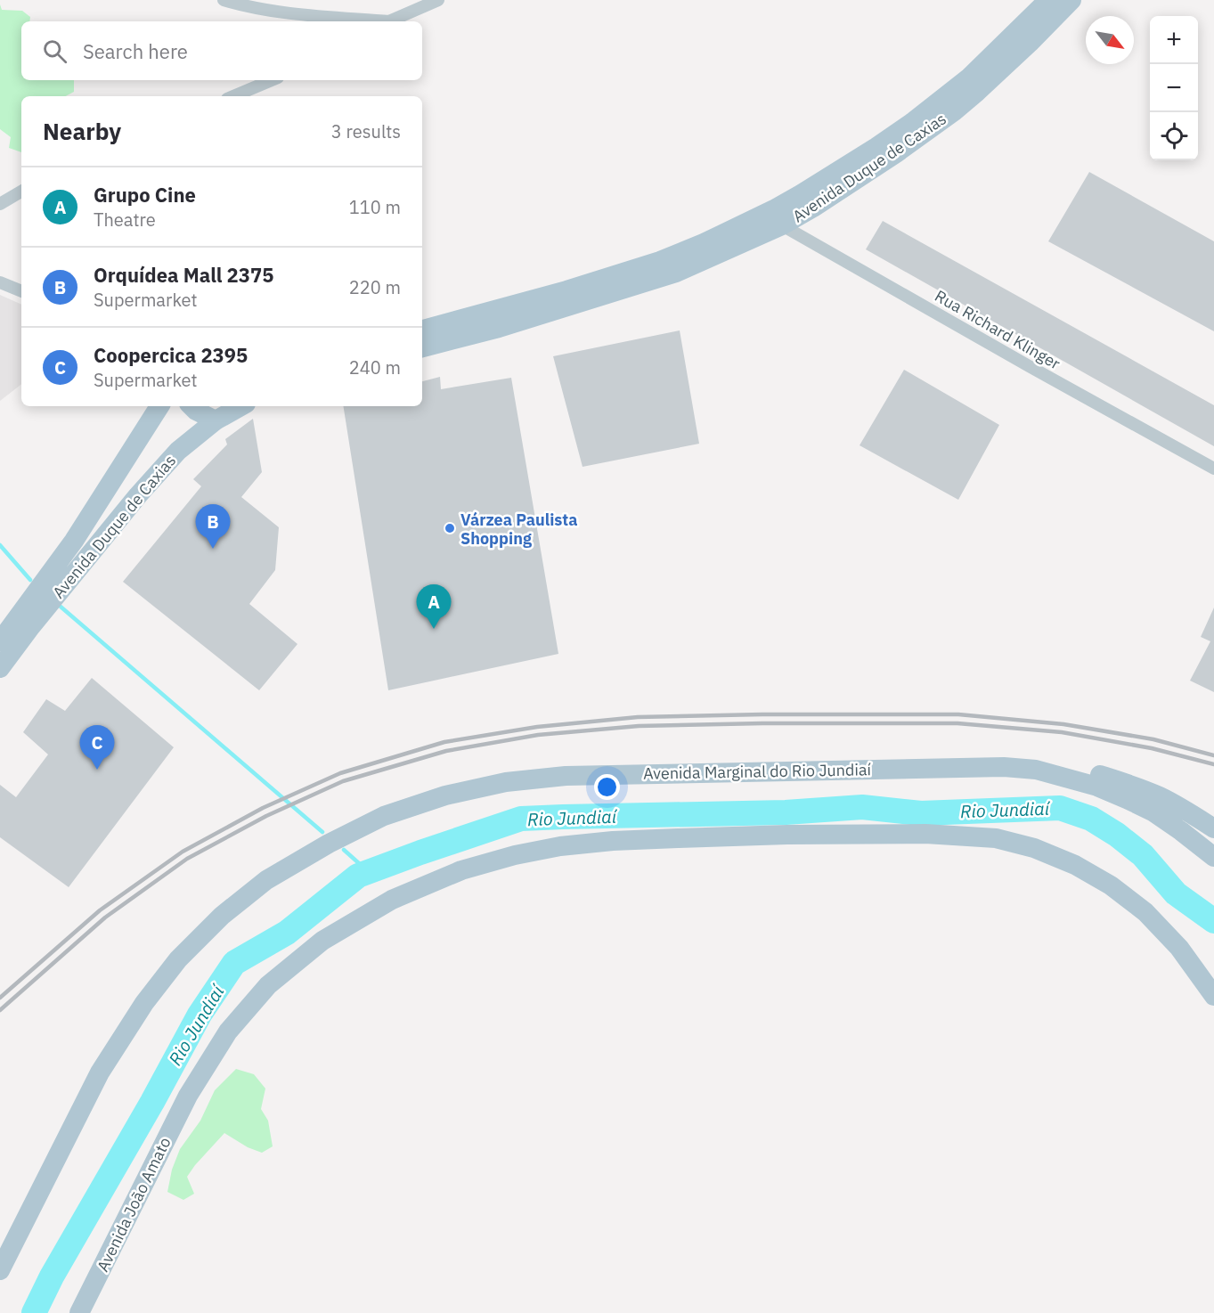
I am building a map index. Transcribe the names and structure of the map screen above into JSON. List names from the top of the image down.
{
  "streets": {
    "main road": ["Avenida Duque de Caxias", "Avenida Marginal do Rio Jundiaí", "Avenida João Amato"],
    "street": ["Rua Richard Klinger"]
  },
  "crossings": [
    ["Avenida Duque de Caxias", "Rua Richard Klinger"]
  ],
  "water": ["Rio Jundiaí"],
  "places": ["Várzea Paulista Shopping"],
  "north": "bottom right",
  "page": {
    "map_buttons": ["+", "−"],
    "search": "Search here",
    "heading": ["Nearby", "3 results"],
    "list": [
      {
        "mark": "A",
        "name": "Grupo Cine",
        "note": "Theatre",
        "value": "110 m"
      },
      {
        "mark": "B",
        "name": "Orquídea Mall 2375",
        "note": "Supermarket",
        "value": "220 m"
      },
      {
        "mark": "C",
        "name": "Coopercica 2395",
        "note": "Supermarket",
        "value": "240 m"
      }
    ],
    "pins": ["B", "A", "C"]
  }
}
